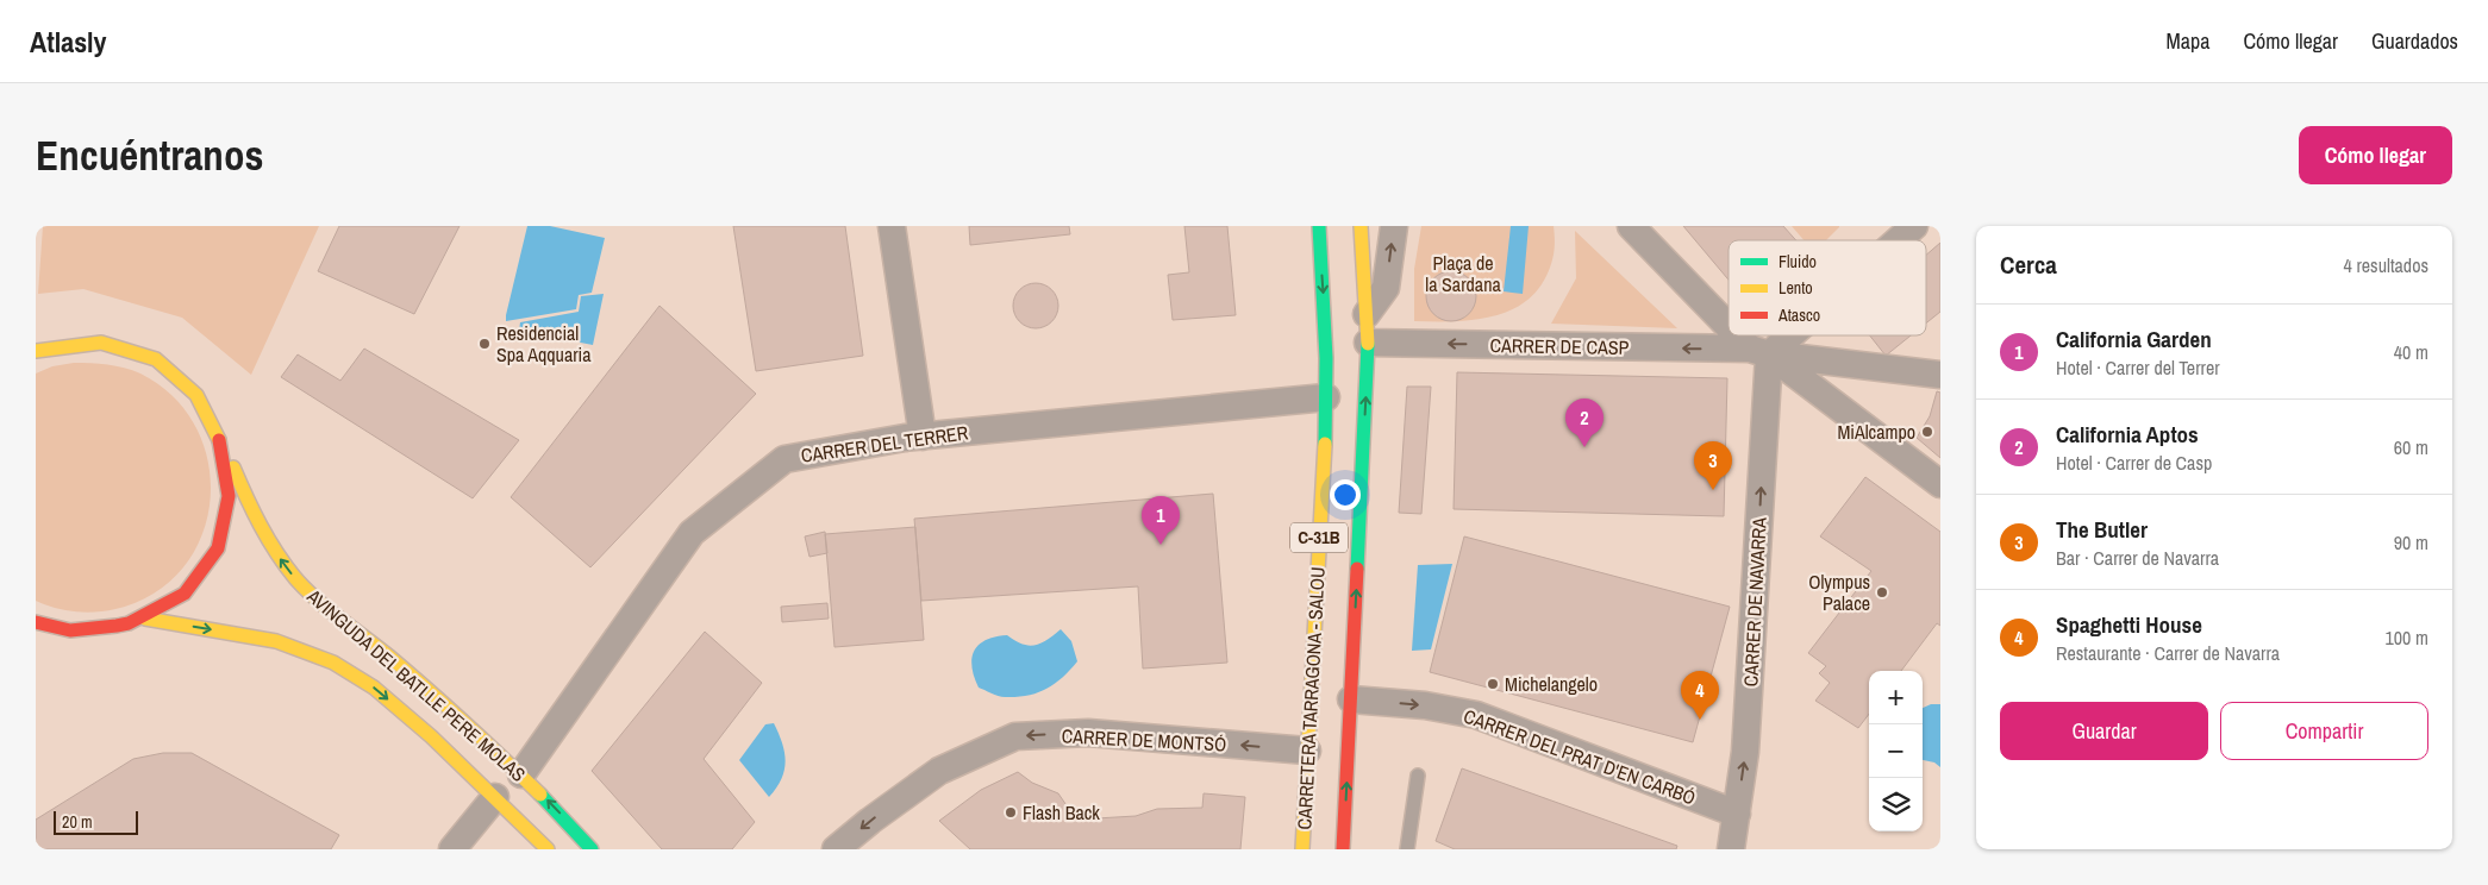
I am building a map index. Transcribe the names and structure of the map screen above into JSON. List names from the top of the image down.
{
  "streets": {
    "street": [
      "CARRER DE CASP",
      "CARRER DEL TERRER",
      "C-31B",
      "CARRER DE NAVARRA",
      "AVINGUDA DEL BATLLE PERE MOLAS",
      "CARRETERA TARRAGONA - SALOU",
      "CARRER DE MONTSÓ",
      "CARRER DEL PRAT D'EN CARBÓ"
    ]
  },
  "crossings": [
    ["CARRER DE CASP", "CARRER DE NAVARRA"],
    ["CARRER DE CASP", "CARRETERA TARRAGONA - SALOU"],
    ["CARRER DEL TERRER", "AVINGUDA DEL BATLLE PERE MOLAS"],
    ["CARRER DEL TERRER", "CARRETERA TARRAGONA - SALOU"],
    ["CARRER DE NAVARRA", "CARRER DEL PRAT D'EN CARBÓ"],
    ["CARRETERA TARRAGONA - SALOU", "CARRER DE MONTSÓ"],
    ["CARRETERA TARRAGONA - SALOU", "CARRER DEL PRAT D'EN CARBÓ"]
  ],
  "one_way": [
    "CARRER DE CASP",
    "CARRER DE NAVARRA",
    "CARRER DE MONTSÓ",
    "CARRER DEL PRAT D'EN CARBÓ"
  ],
  "parks": ["Plaça de la Sardana"],
  "places": [
    "Residencial Spa Aqquaria",
    "MiAlcampo",
    "Olympus Palace",
    "Michelangelo",
    "Flash Back"
  ],
  "legend": ["Fluido", "Lento", "Atasco"],
  "scale_bar": "20 m",
  "page": {
    "header": "Atlasly",
    "nav": ["Mapa", "Cómo llegar", "Guardados"],
    "buttons": [
      "Cómo llegar",
      ["Guardar", "Compartir"]
    ],
    "title": "Encuéntranos",
    "heading": ["Cerca", "4 resultados"],
    "list": [
      {
        "mark": "1",
        "name": "California Garden",
        "note": "Hotel · Carrer del Terrer",
        "value": "40 m"
      },
      {
        "mark": "2",
        "name": "California Aptos",
        "note": "Hotel · Carrer de Casp",
        "value": "60 m"
      },
      {
        "mark": "3",
        "name": "The Butler",
        "note": "Bar · Carrer de Navarra",
        "value": "90 m"
      },
      {
        "mark": "4",
        "name": "Spaghetti House",
        "note": "Restaurante · Carrer de Navarra",
        "value": "100 m"
      }
    ],
    "pins": [
      "2",
      "3",
      "1",
      "4"
    ],
    "map_buttons": ["+", "−"],
    "scale": "20 m"
  }
}
